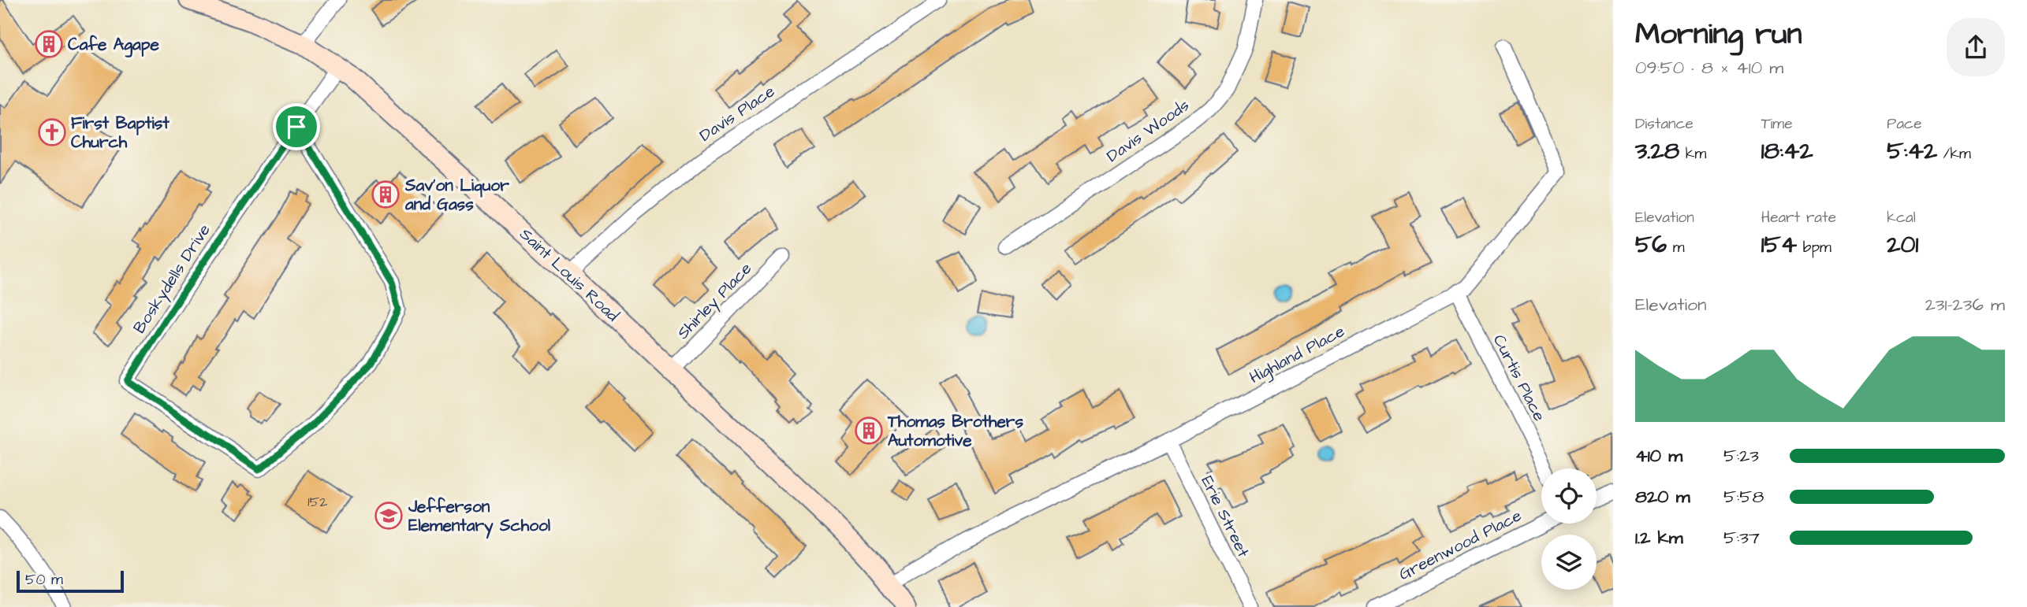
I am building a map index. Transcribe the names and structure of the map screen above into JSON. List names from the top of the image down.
{
  "streets": {
    "street": [
      "Davis Place",
      "Davis Woods",
      "Saint Louis Road",
      "Boskydells Drive",
      "Shirley Place",
      "Highland Place",
      "Curtis Place",
      "Erie Street",
      "Greenwood Place"
    ]
  },
  "crossings": [
    ["Davis Place", "Saint Louis Road"],
    ["Saint Louis Road", "Boskydells Drive"],
    ["Saint Louis Road", "Shirley Place"],
    ["Saint Louis Road", "Highland Place"],
    ["Highland Place", "Curtis Place"],
    ["Highland Place", "Erie Street"]
  ],
  "places": {
    "building": ["Cafe Agape", "Sav'on Liquor and Gass", "Thomas Brothers Automotive"],
    "church": ["First Baptist Church"],
    "school or university": ["Jefferson Elementary School"]
  },
  "house_numbers": ["152"],
  "scale_bar": "50 m",
  "page": {
    "heading": ["Morning run", "09:50 · 8 × 410 m"],
    "stats": [
      ["Distance", "3.28 km"],
      ["Time", "18:42"],
      ["Pace", "5:42 /km"],
      ["Elevation", "56 m"],
      ["Heart rate", "154 bpm"],
      ["kcal", "201"]
    ],
    "chart": ["Elevation", "231–236 m"],
    "list": [
      {
        "name": "410 m",
        "note": "5:23"
      },
      {
        "name": "820 m",
        "note": "5:58"
      },
      {
        "name": "1.2 km",
        "note": "5:37"
      }
    ],
    "scale": "50 m"
  }
}
